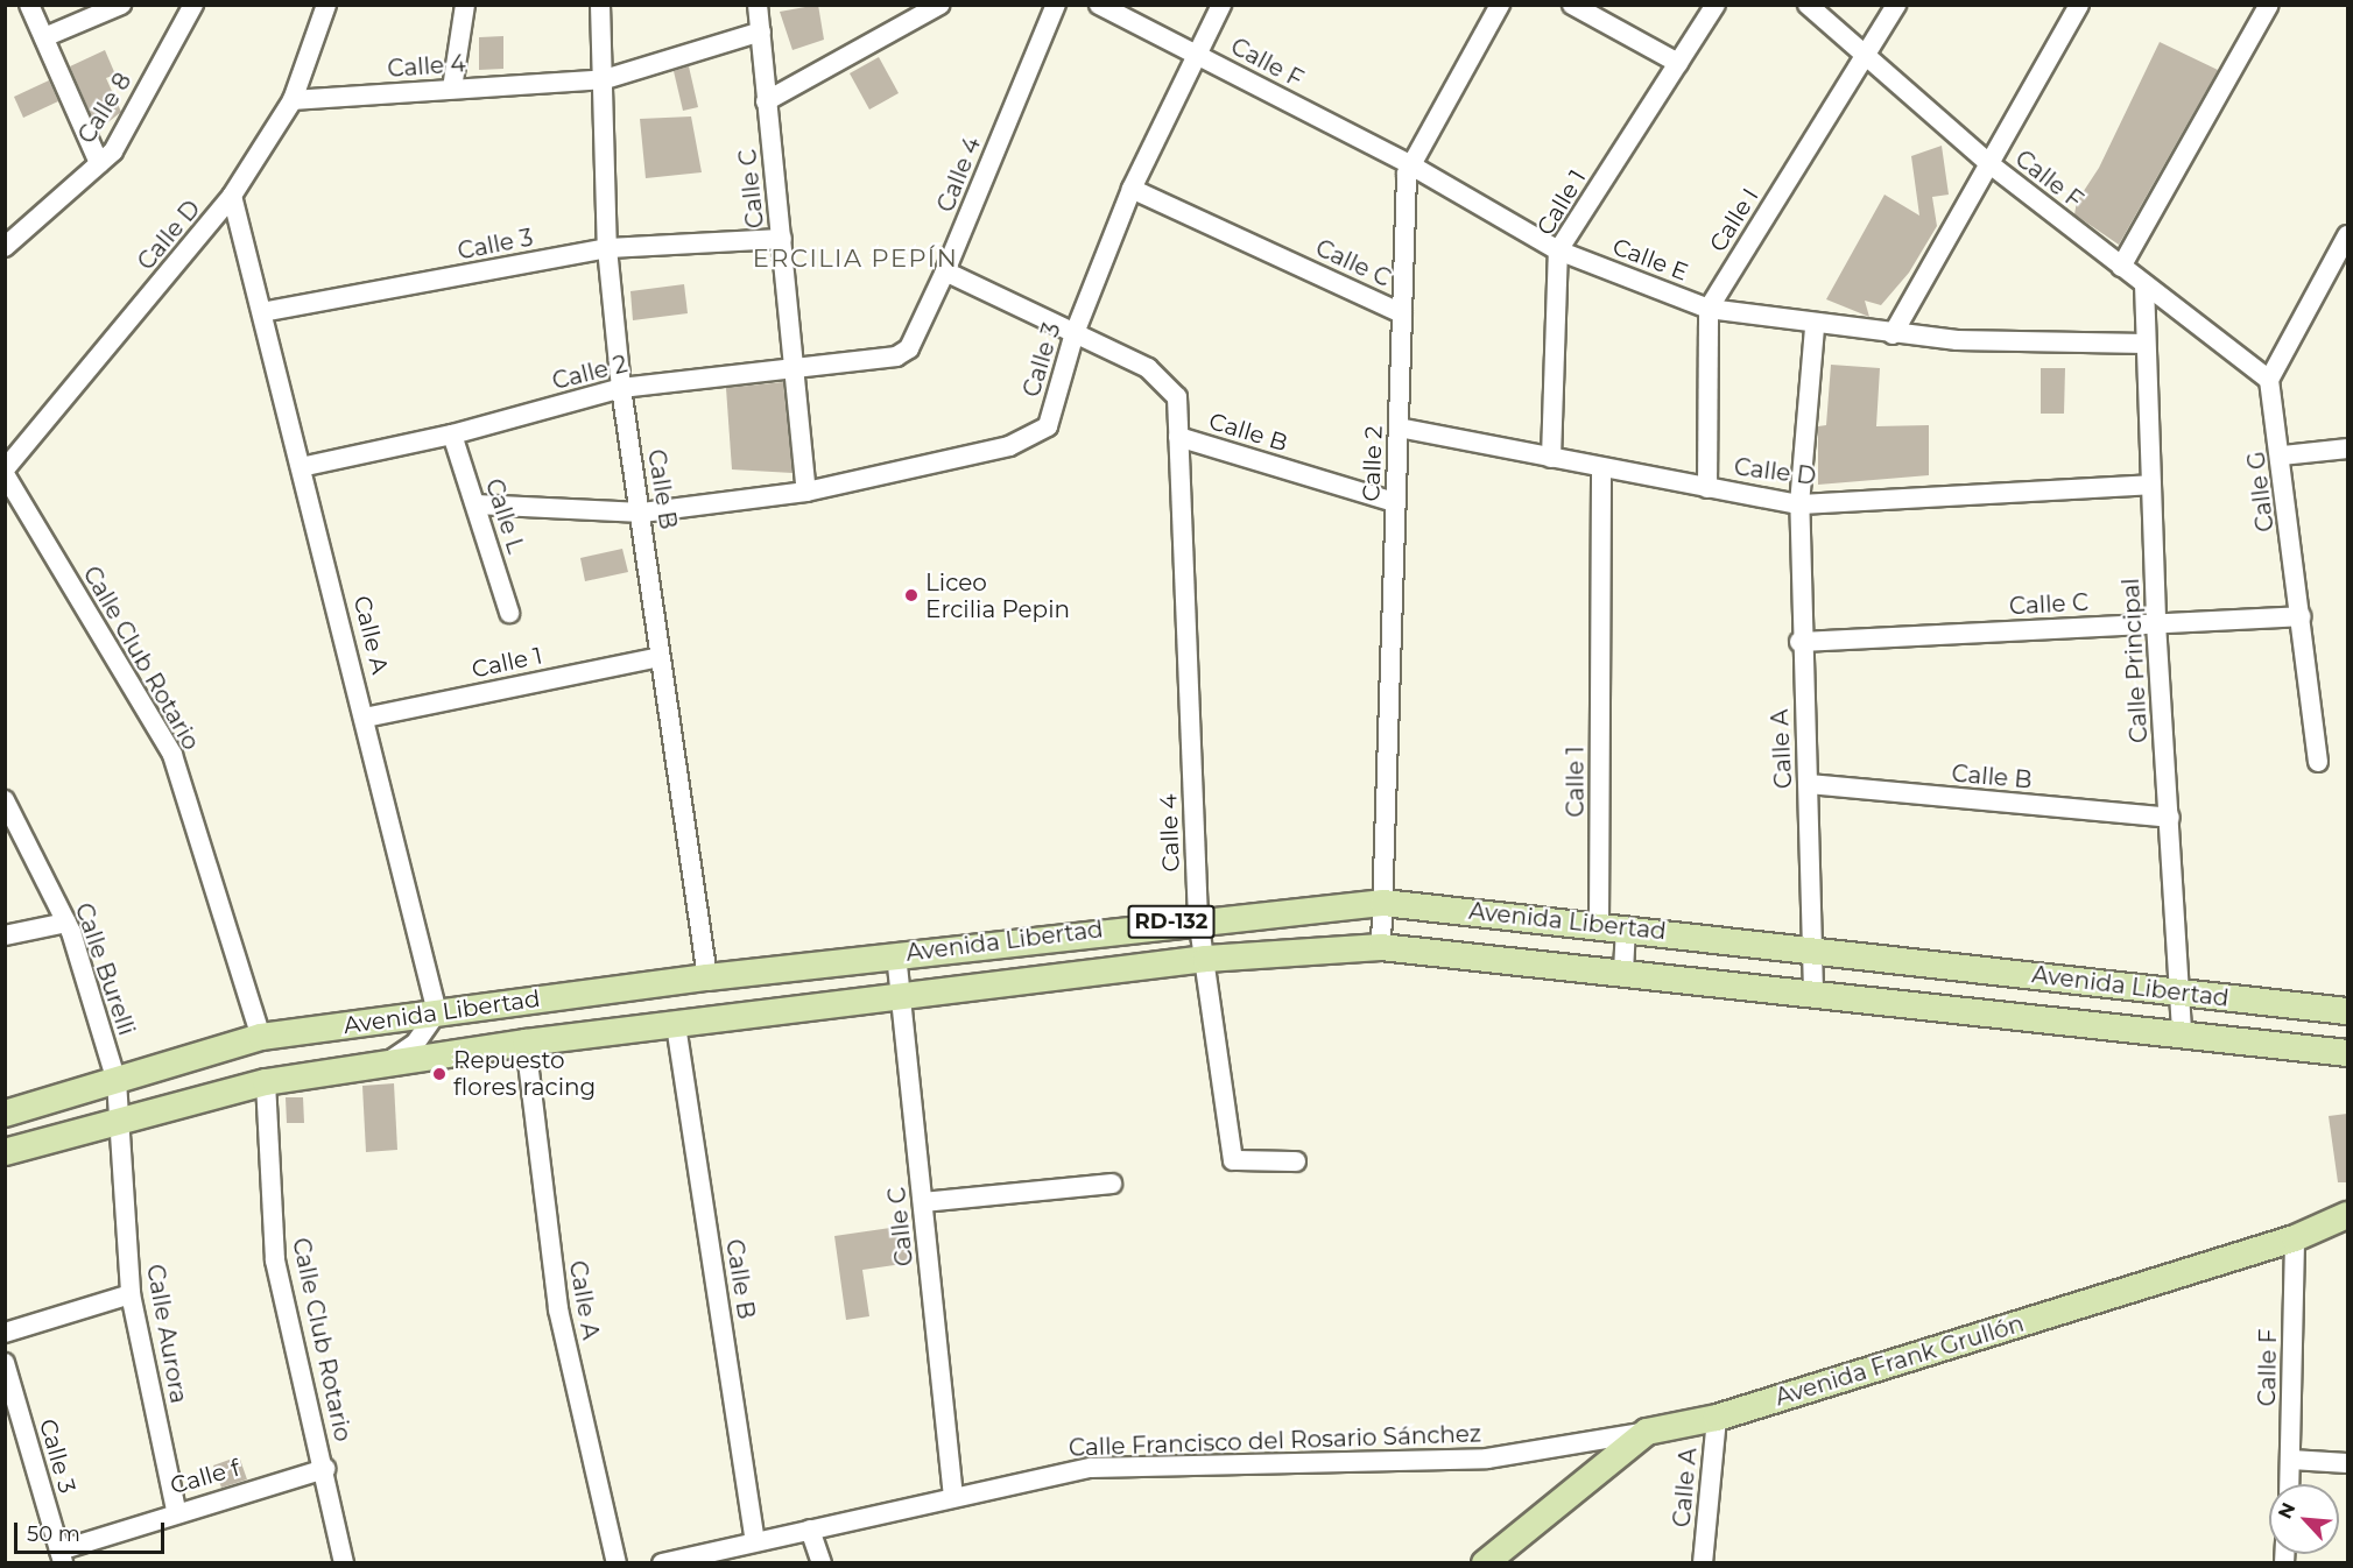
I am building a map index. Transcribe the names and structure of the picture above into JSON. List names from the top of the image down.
{
  "streets": {
    "main road": ["RD-132", "Avenida Libertad", "Avenida Frank Grullón"],
    "street": [
      "Calle F",
      "Calle 4",
      "Calle 8",
      "Calle C",
      "Calle 1",
      "Calle I",
      "Calle D",
      "Calle 3",
      "Calle E",
      "Calle 2",
      "Calle B",
      "Calle G",
      "Calle L",
      "Calle A",
      "Calle Club Rotario",
      "Calle Principal",
      "Calle Burelli",
      "Calle Aurora",
      "Calle Francisco del Rosario Sánchez",
      "Calle f"
    ]
  },
  "crossings": [
    ["Calle F", "Calle I"],
    ["Calle F", "Calle 3"],
    ["Calle F", "Calle E"],
    ["Calle F", "Calle 2"],
    ["Calle F", "Calle G"],
    ["Calle F", "Calle Principal"],
    ["Calle F", "Avenida Frank Grullón"],
    ["Calle 4", "Calle C"],
    ["Calle 4", "Calle D"],
    ["Calle 4", "Calle 2"],
    ["Calle 4", "Calle B"],
    ["Calle 4", "Avenida Libertad"],
    ["Calle C", "Calle 3"],
    ["Calle C", "Calle 2"],
    ["Calle C", "Calle G"],
    ["Calle C", "Calle A"],
    ["Calle C", "Calle Principal"],
    ["Calle C", "Avenida Libertad"],
    ["Calle C", "Calle Francisco del Rosario Sánchez"],
    ["Calle 1", "Calle D"],
    ["Calle 1", "Calle E"],
    ["Calle 1", "Calle B"],
    ["Calle 1", "Calle A"],
    ["Calle 1", "Avenida Libertad"],
    ["Calle I", "Calle E"],
    ["Calle D", "Calle 2"],
    ["Calle D", "Calle A"],
    ["Calle D", "Calle Club Rotario"],
    ["Calle D", "Calle Principal"],
    ["Calle 3", "Calle B"],
    ["Calle 3", "Calle L"],
    ["Calle 3", "Calle A"],
    ["Calle 3", "Calle f"],
    ["Calle E", "Calle 2"],
    ["Calle E", "Calle A"],
    ["Calle E", "Calle Principal"],
    ["Calle 2", "Calle B"],
    ["Calle 2", "Calle L"],
    ["Calle 2", "Calle A"],
    ["Calle 2", "Avenida Libertad"],
    ["Calle B", "Calle A"],
    ["Calle B", "Calle Principal"],
    ["Calle B", "Avenida Libertad"],
    ["Calle B", "Calle Francisco del Rosario Sánchez"],
    ["Calle A", "Avenida Libertad"],
    ["Calle A", "Avenida Frank Grullón"],
    ["Calle Club Rotario", "Avenida Libertad"],
    ["Calle Club Rotario", "Calle f"],
    ["Calle Principal", "Avenida Libertad"],
    ["Avenida Libertad", "Calle Burelli"],
    ["Avenida Libertad", "Calle Aurora"],
    ["Calle Burelli", "Calle Aurora"],
    ["Calle Aurora", "Calle f"],
    ["Avenida Frank Grullón", "Calle Francisco del Rosario Sánchez"]
  ],
  "districts": ["ERCILIA PEPÍN"],
  "places": ["Liceo Ercilia Pepin", "Repuesto flores racing"],
  "scale_bar": "50 m",
  "north": "top left"
}
